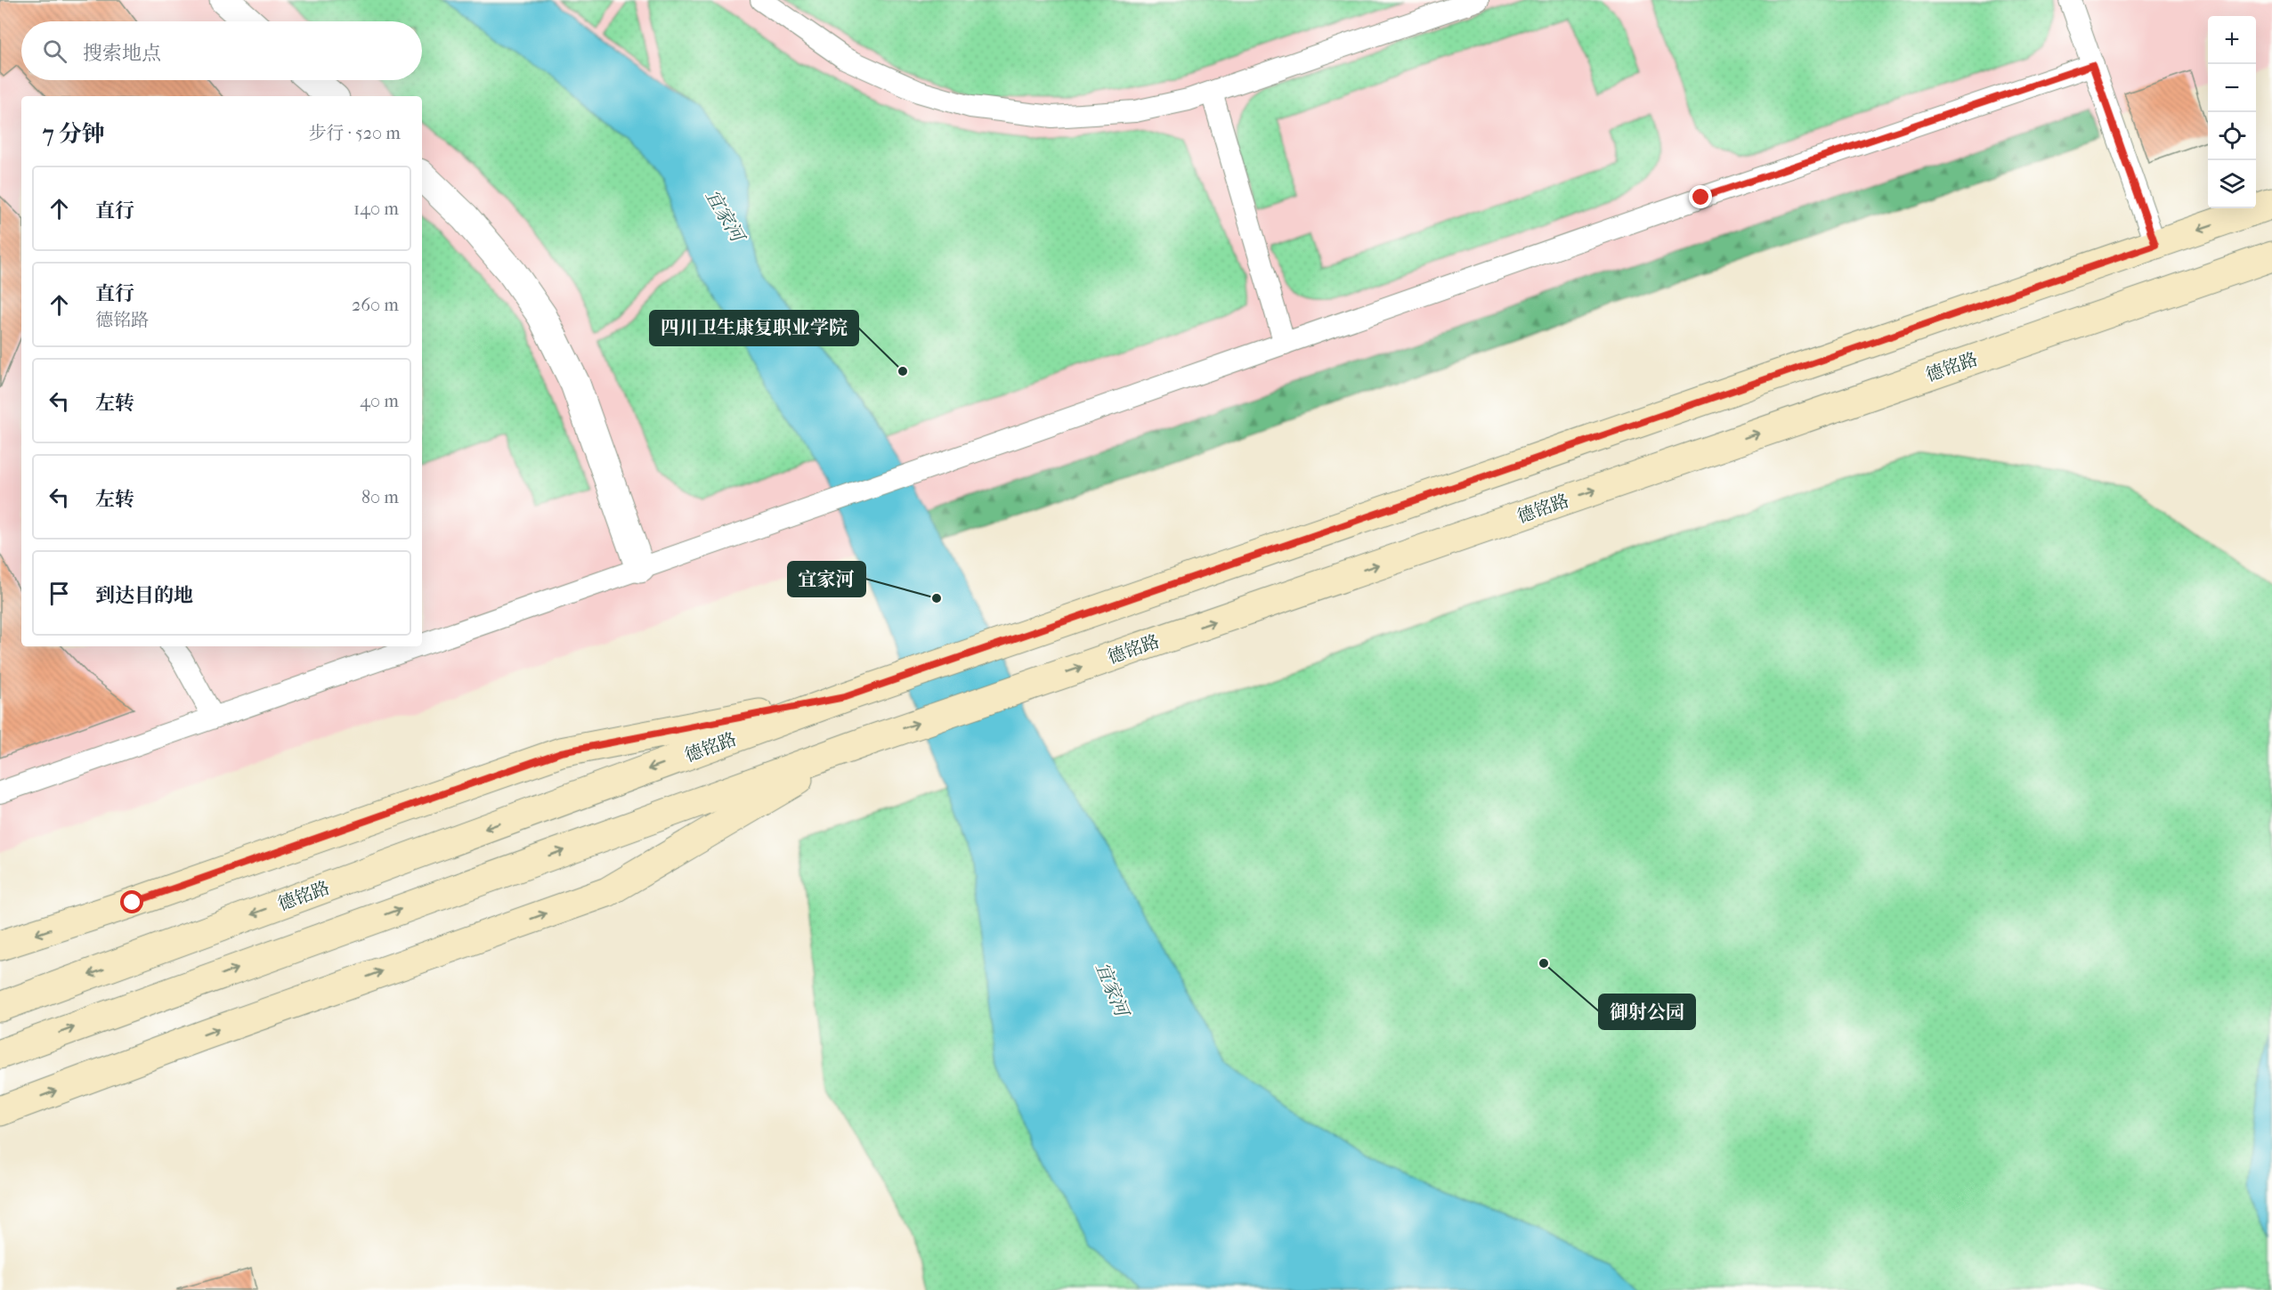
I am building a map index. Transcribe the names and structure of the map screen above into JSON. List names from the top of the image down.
{
  "streets": {
    "street": ["德铭路"]
  },
  "water": ["宜家河"],
  "places": ["四川卫生康复职业学院", "宜家河", "御射公园"],
  "page": {
    "map_buttons": ["+", "−"],
    "search": "搜索地点",
    "heading": ["7 分钟", "步行 · 520 m"],
    "list": [
      ["直行", "140 m"],
      ["直行", "德铭路", "260 m"],
      ["左转", "40 m"],
      ["左转", "80 m"],
      "到达目的地"
    ]
  }
}
